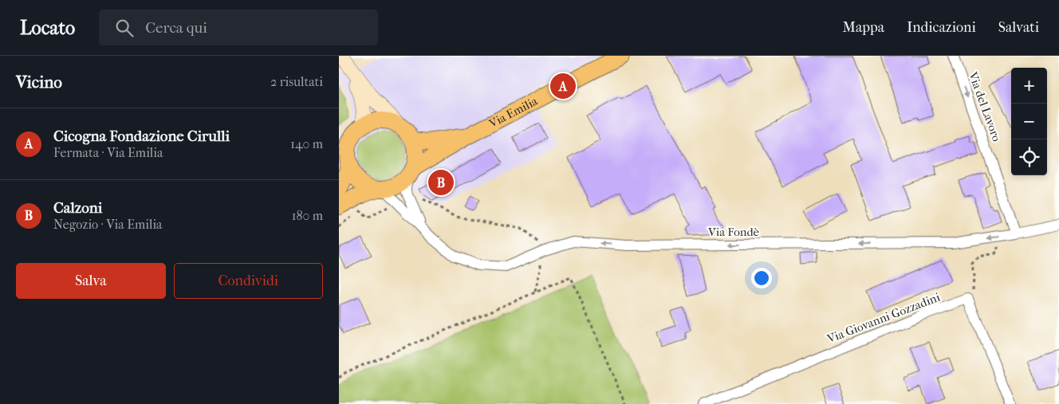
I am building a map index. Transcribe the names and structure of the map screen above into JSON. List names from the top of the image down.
{
  "streets": {
    "main road": ["Via Emilia"],
    "street": ["Via del Lavoro", "Via Fondè", "Via Giovanni Gozzadini"]
  },
  "crossings": [
    ["Via del Lavoro", "Via Fondè"],
    ["Via Emilia", "Via Fondè"]
  ],
  "one_way": ["Via del Lavoro", "Via Fondè"],
  "page": {
    "header": "Locato",
    "search": "Cerca qui",
    "nav": ["Mappa", "Indicazioni", "Salvati"],
    "heading": ["Vicino", "2 risultati"],
    "map_buttons": ["+", "−"],
    "pins": ["A", "B"],
    "list": [
      {
        "mark": "A",
        "name": "Cicogna Fondazione Cirulli",
        "note": "Fermata · Via Emilia",
        "value": "140 m"
      },
      {
        "mark": "B",
        "name": "Calzoni",
        "note": "Negozio · Via Emilia",
        "value": "180 m"
      }
    ],
    "buttons": ["Salva", "Condividi"]
  }
}
